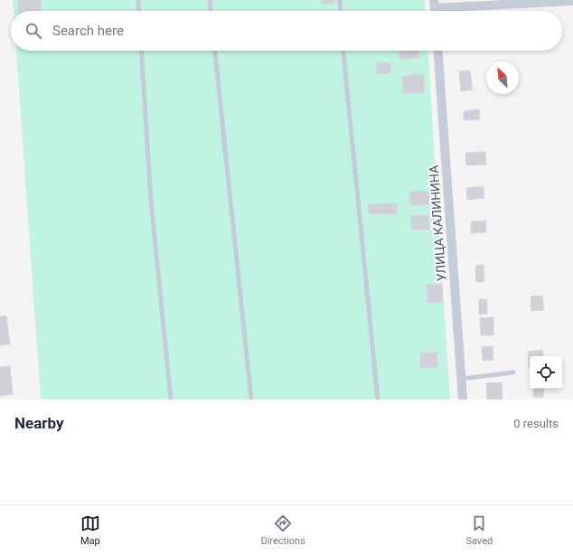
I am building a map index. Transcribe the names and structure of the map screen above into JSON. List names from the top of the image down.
{
  "streets": {
    "street": ["УЛИЦА КАЛИНИНА"]
  },
  "north": "top left",
  "page": {
    "search": "Search here",
    "heading": ["Nearby", "0 results"],
    "nav": ["Map", "Directions", "Saved"]
  }
}
